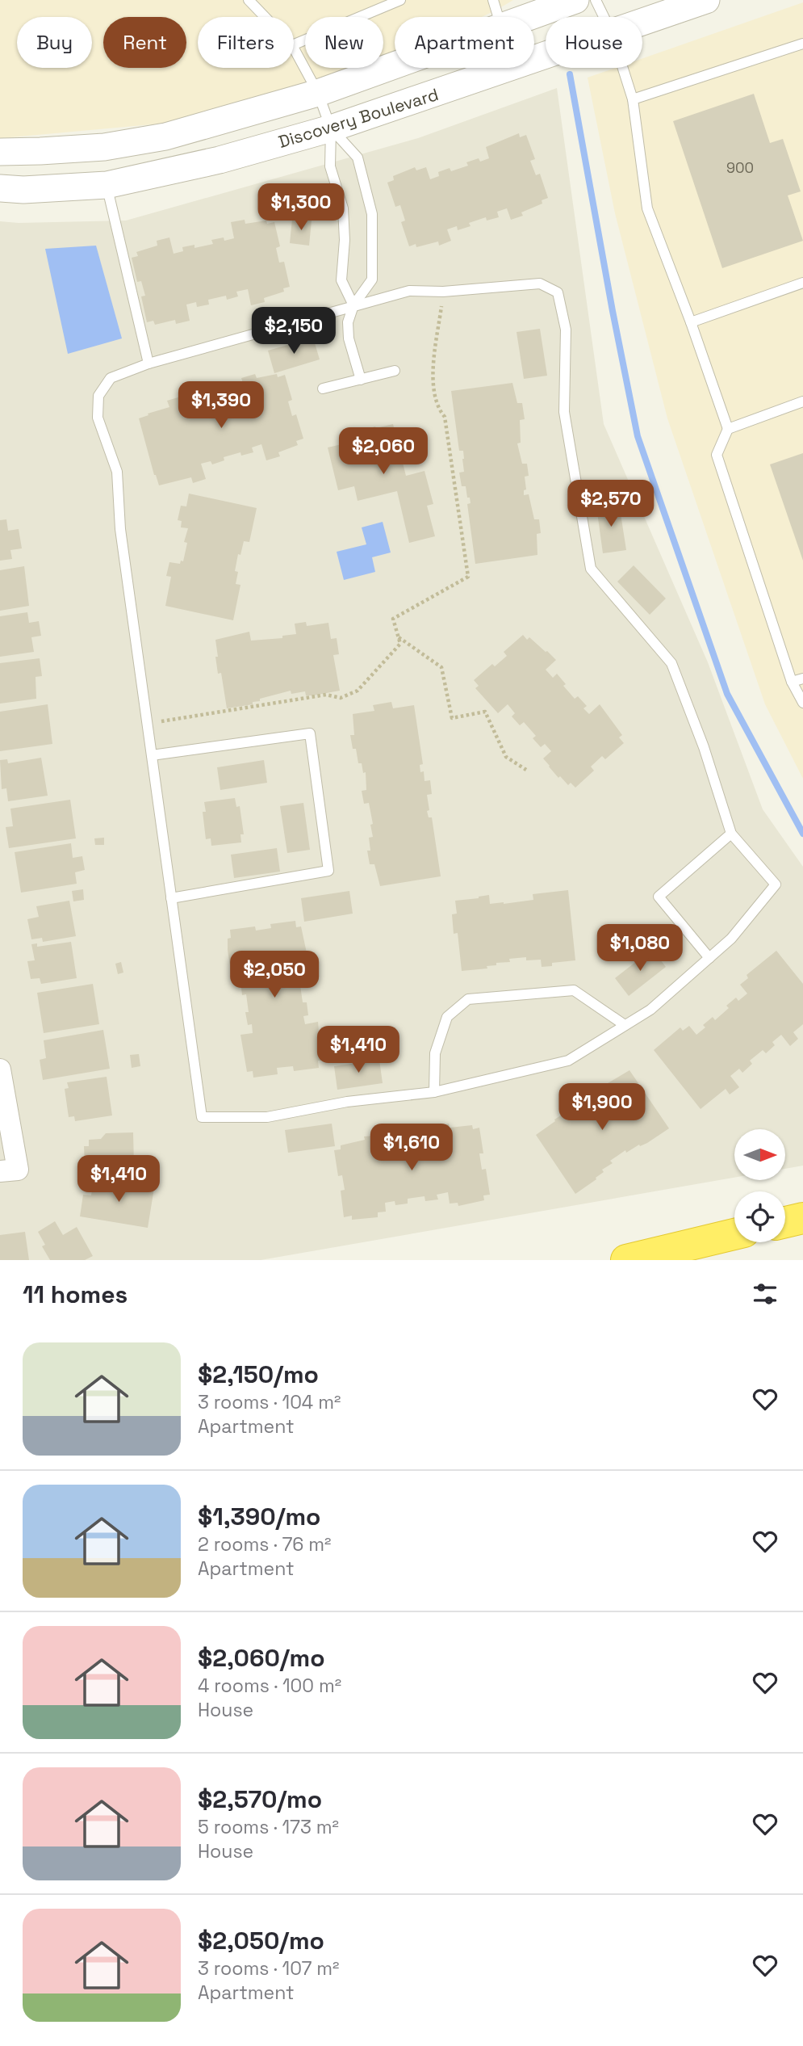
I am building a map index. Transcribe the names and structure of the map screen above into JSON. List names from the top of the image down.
{
  "streets": {
    "street": ["Discovery Boulevard"]
  },
  "house_numbers": ["900"],
  "north": "right",
  "page": {
    "chip": [
      "Buy",
      "Rent",
      "Filters",
      "New",
      "Apartment",
      "House"
    ],
    "price": [
      "$1,300",
      "$2,150",
      "$1,390",
      "$2,060",
      "$2,570",
      "$1,080",
      "$2,050",
      "$1,410",
      "$1,900",
      "$1,610",
      "$1,410"
    ],
    "heading": "11 homes",
    "list": [
      {
        "name": "$2,150/mo",
        "note": "3 rooms · 104 m² · Apartment"
      },
      {
        "name": "$1,390/mo",
        "note": "2 rooms · 76 m² · Apartment"
      },
      {
        "name": "$2,060/mo",
        "note": "4 rooms · 100 m² · House"
      },
      {
        "name": "$2,570/mo",
        "note": "5 rooms · 173 m² · House"
      },
      {
        "name": "$2,050/mo",
        "note": "3 rooms · 107 m² · Apartment"
      }
    ]
  }
}
